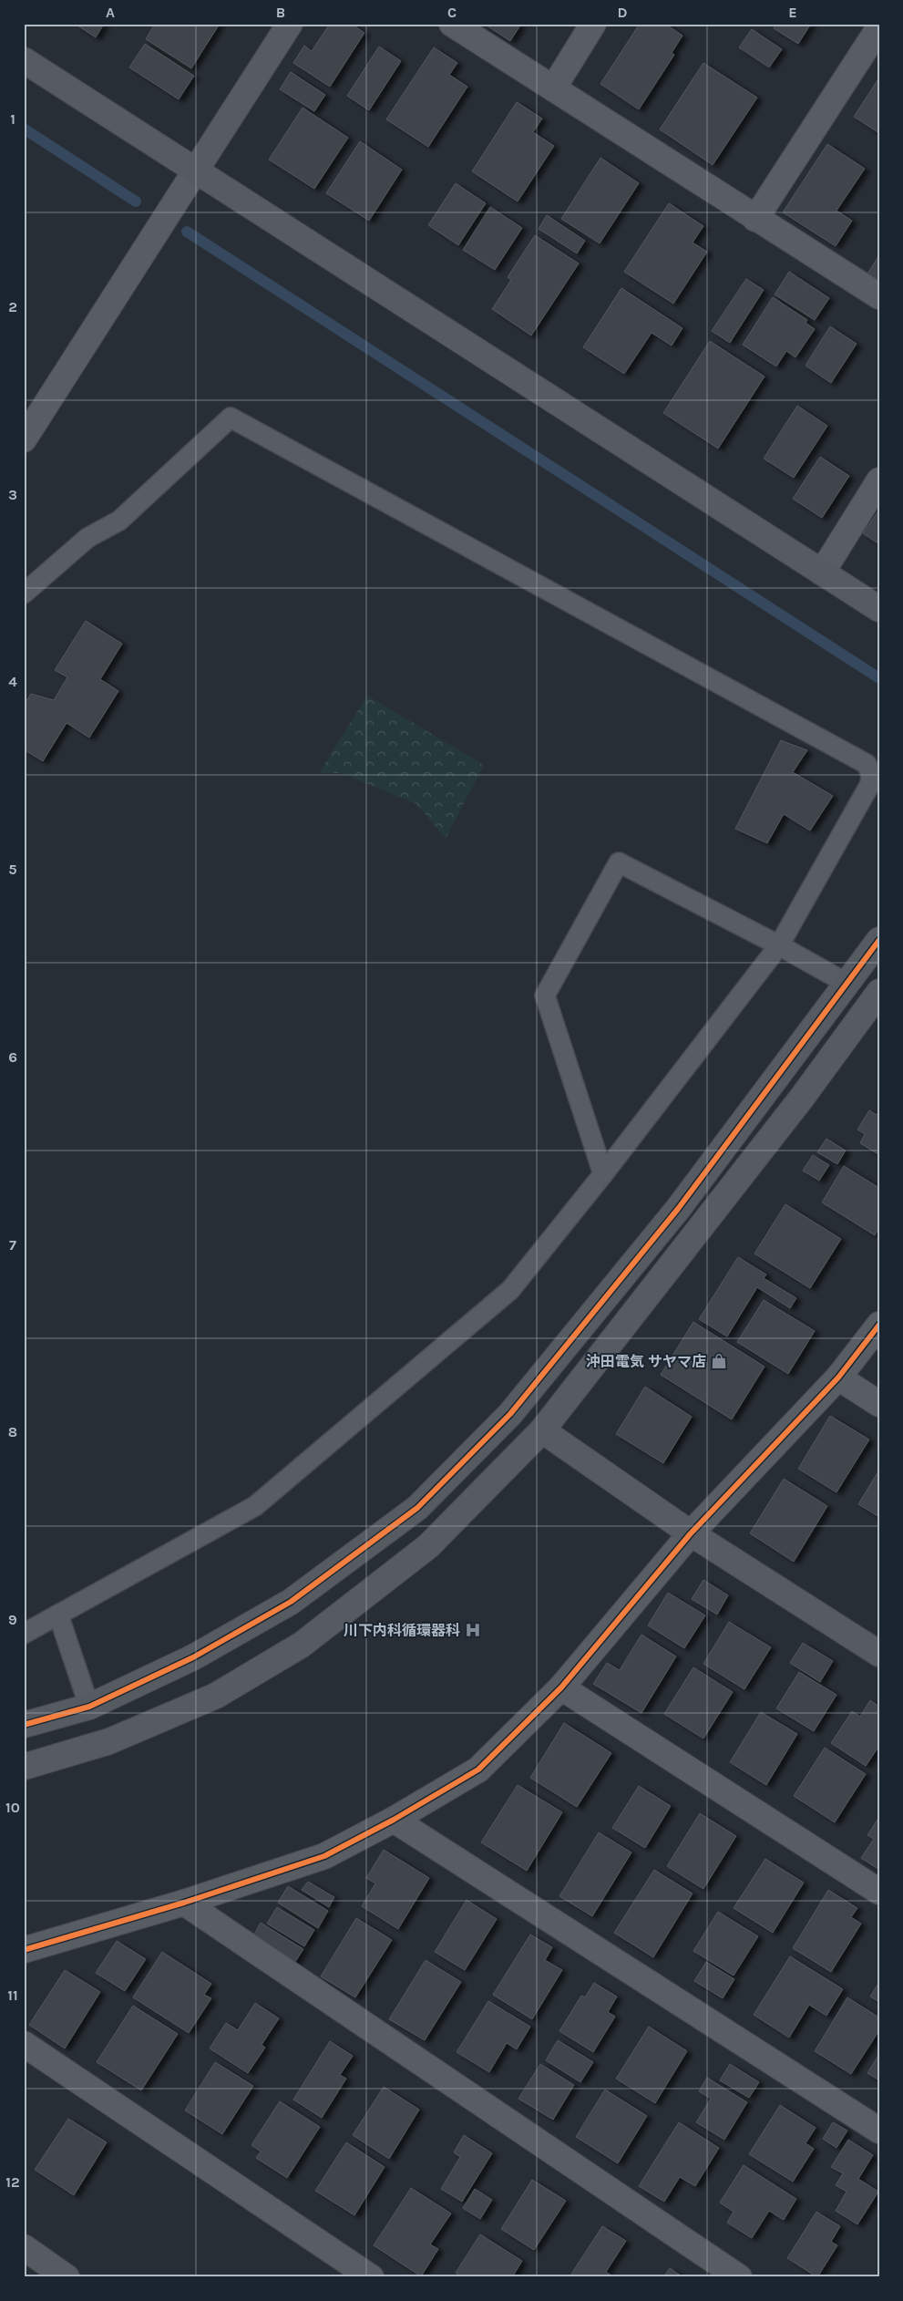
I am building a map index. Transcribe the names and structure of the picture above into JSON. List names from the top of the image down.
{
  "places": {
    "shop": ["沖田電気 サヤマ店"],
    "hospital": ["川下内科循環器科"]
  },
  "grid": {
    "columns": [
      "A",
      "B",
      "C",
      "D",
      "E"
    ],
    "rows": [
      "1",
      "2",
      "3",
      "4",
      "5",
      "6",
      "7",
      "8",
      "9",
      "10",
      "11",
      "12"
    ]
  }
}
